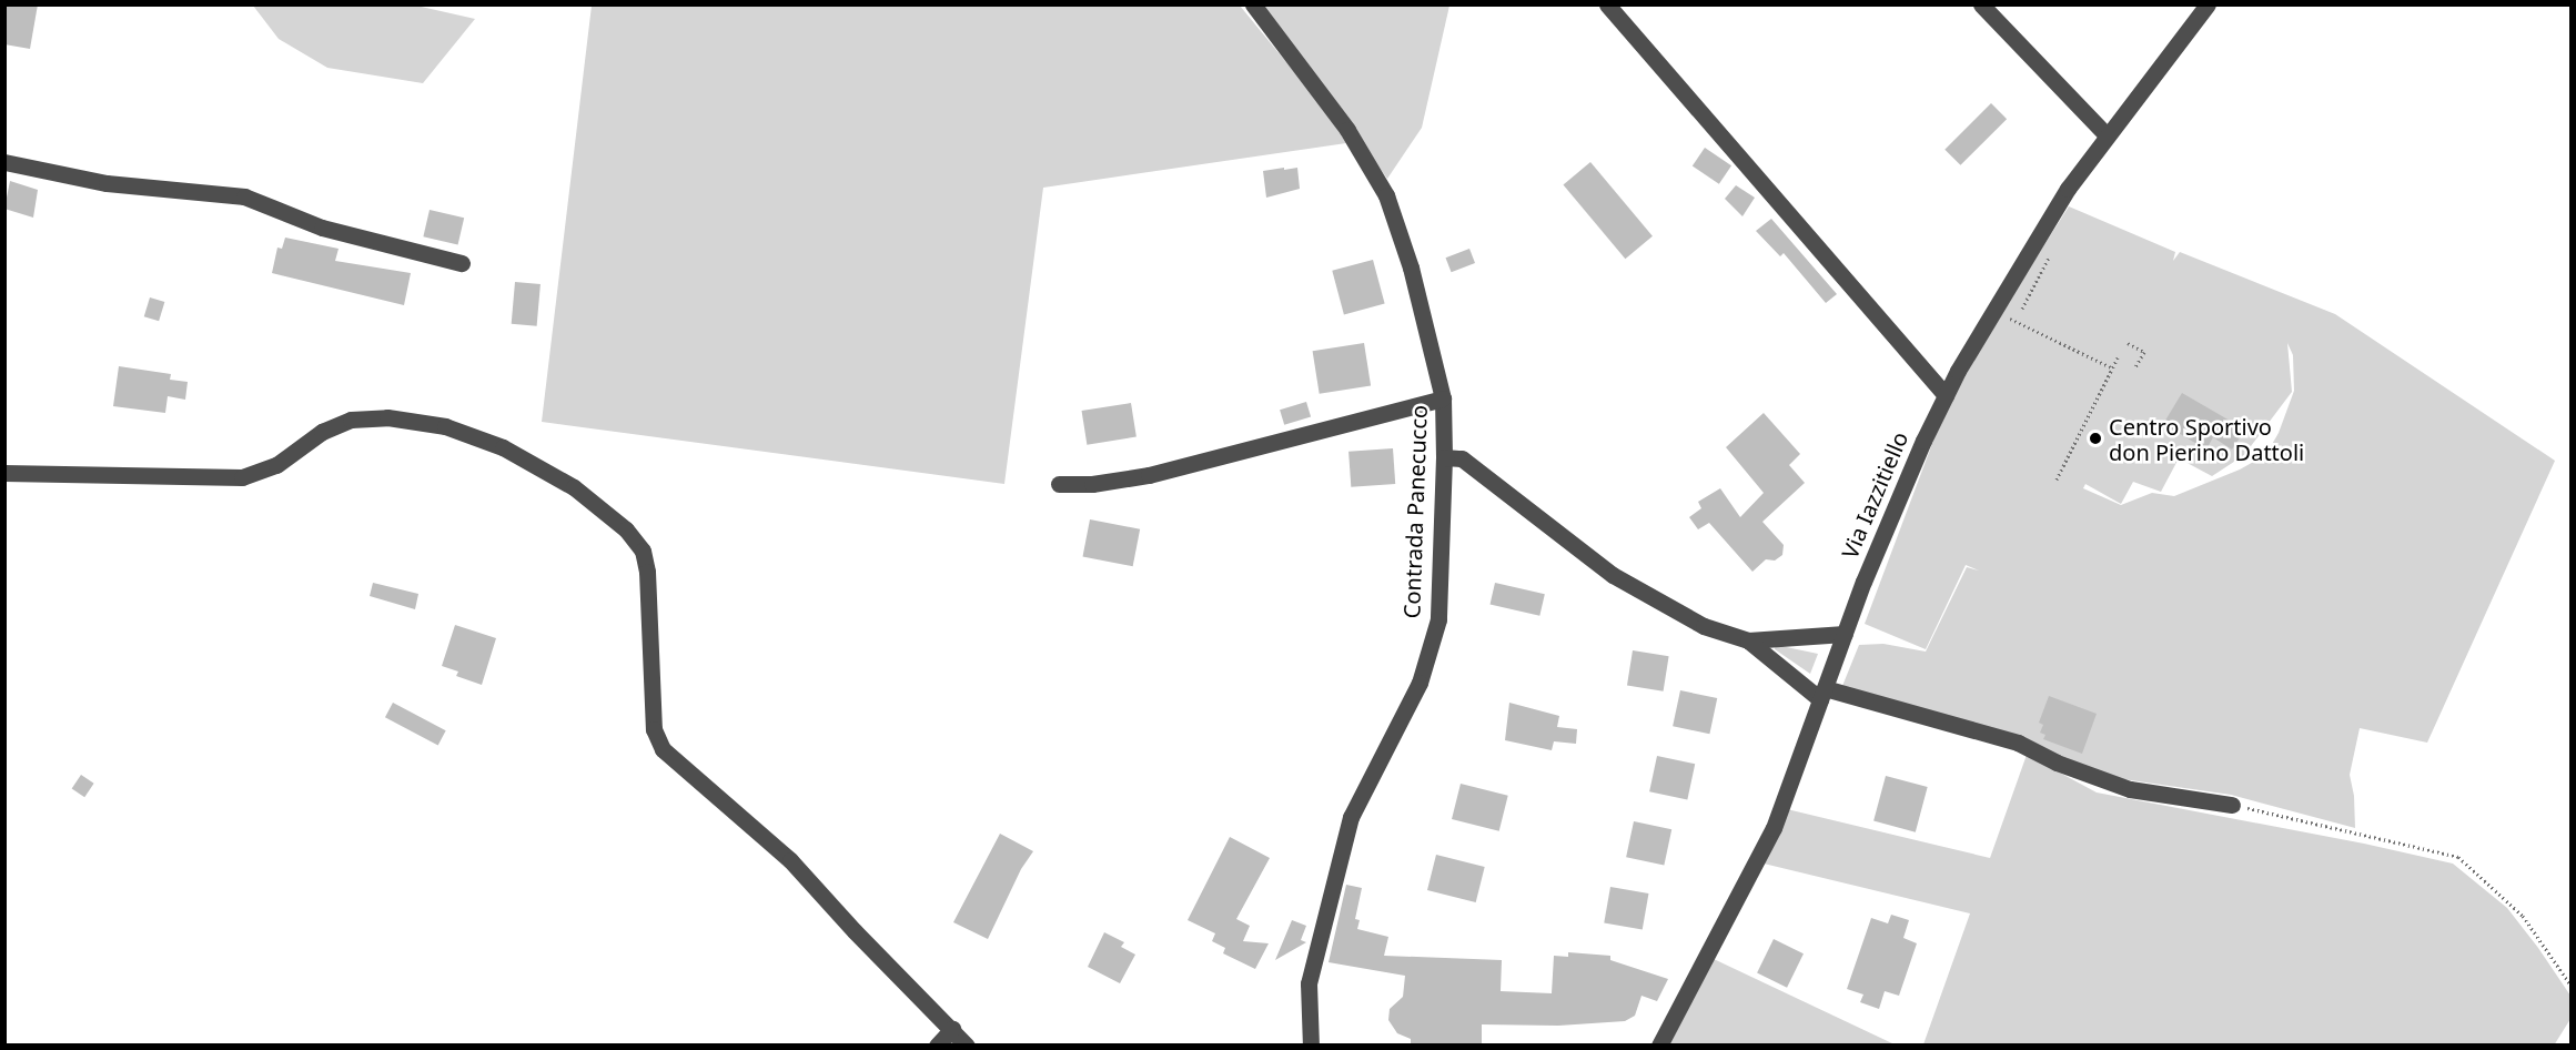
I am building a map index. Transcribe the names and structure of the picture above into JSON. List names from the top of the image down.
{
  "streets": {
    "street": ["Via Iazzitiello", "Contrada Panecucco"]
  },
  "places": ["Centro Sportivo don Pierino Dattoli"]
}
